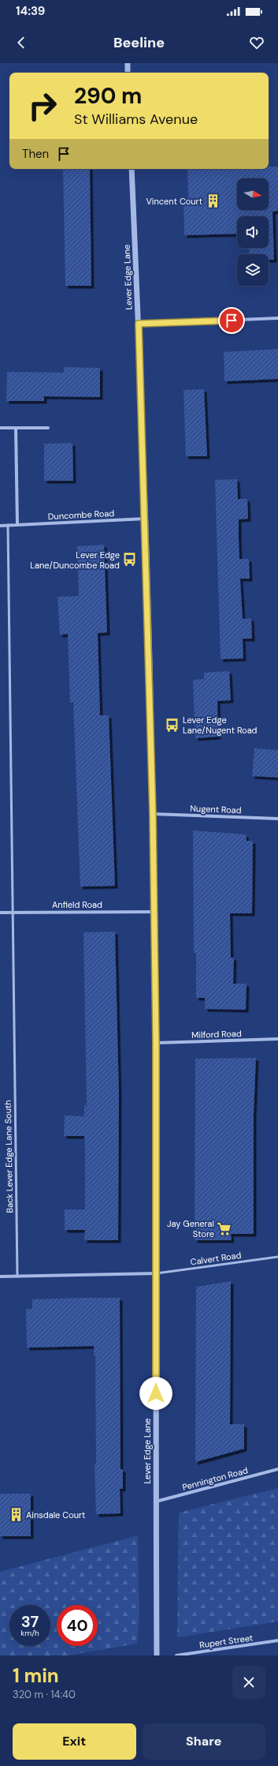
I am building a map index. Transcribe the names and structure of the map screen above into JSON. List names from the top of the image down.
{
  "streets": {
    "street": [
      "Lever Edge Lane",
      "Duncombe Road",
      "Nugent Road",
      "Anfield Road",
      "Milford Road",
      "Pennington Road",
      "Rupert Street"
    ],
    "lane": ["Back Lever Edge Lane South", "Calvert Road"]
  },
  "crossings": [
    ["Lever Edge Lane", "Duncombe Road"],
    ["Lever Edge Lane", "Nugent Road"],
    ["Lever Edge Lane", "Anfield Road"],
    ["Lever Edge Lane", "Milford Road"],
    ["Lever Edge Lane", "Calvert Road"],
    ["Lever Edge Lane", "Pennington Road"],
    ["Duncombe Road", "Back Lever Edge Lane South"],
    ["Anfield Road", "Back Lever Edge Lane South"]
  ],
  "places": {
    "building": ["Vincent Court", "Ainsdale Court"],
    "bus stop": ["Lever Edge Lane/Duncombe Road", "Lever Edge Lane/Nugent Road"],
    "supermarket": ["Jay General Store"]
  },
  "north": "right",
  "page": {
    "status": "14:39",
    "header": "Beeline",
    "turn": ["290 m", "St Williams Avenue"],
    "then": "Then",
    "speed": "37 km/h",
    "limit": "40",
    "heading": ["1 min", "320 m · 14:40"],
    "buttons": ["Exit", "Share"]
  }
}
